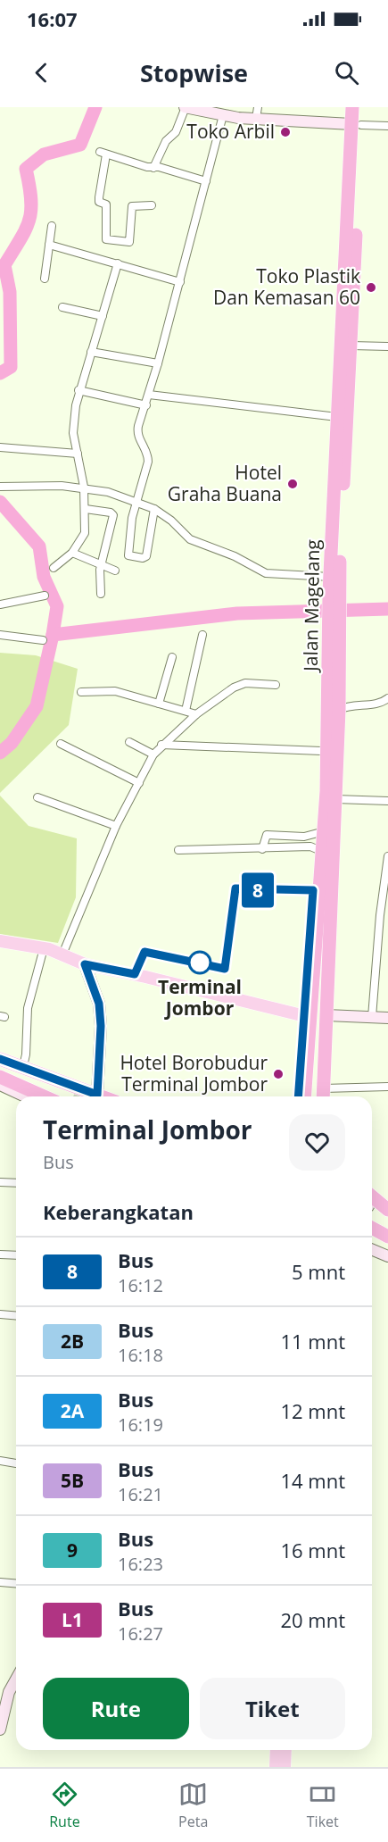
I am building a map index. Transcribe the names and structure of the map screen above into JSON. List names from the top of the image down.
{
  "streets": {
    "highway": ["Jalan Magelang"]
  },
  "places": [
    "Toko Arbil",
    "Toko Plastik Dan Kemasan 60",
    "Hotel Graha Buana",
    "Terminal Jombor",
    "Hotel Borobudur Terminal Jombor"
  ],
  "lines": ["bus line 8"],
  "page": {
    "status": "16:07",
    "header": "Stopwise",
    "on_map": "8",
    "heading": [
      ["Terminal Jombor", "Bus"],
      "Keberangkatan"
    ],
    "list": [
      {
        "mark": "8",
        "name": "Bus",
        "note": "16:12",
        "value": "5 mnt"
      },
      {
        "mark": "2B",
        "name": "Bus",
        "note": "16:18",
        "value": "11 mnt"
      },
      {
        "mark": "2A",
        "name": "Bus",
        "note": "16:19",
        "value": "12 mnt"
      },
      {
        "mark": "5B",
        "name": "Bus",
        "note": "16:21",
        "value": "14 mnt"
      },
      {
        "mark": "9",
        "name": "Bus",
        "note": "16:23",
        "value": "16 mnt"
      },
      {
        "mark": "L1",
        "name": "Bus",
        "note": "16:27",
        "value": "20 mnt"
      }
    ],
    "buttons": ["Rute", "Tiket"],
    "tabs": ["Rute", "Peta", "Tiket"]
  }
}
